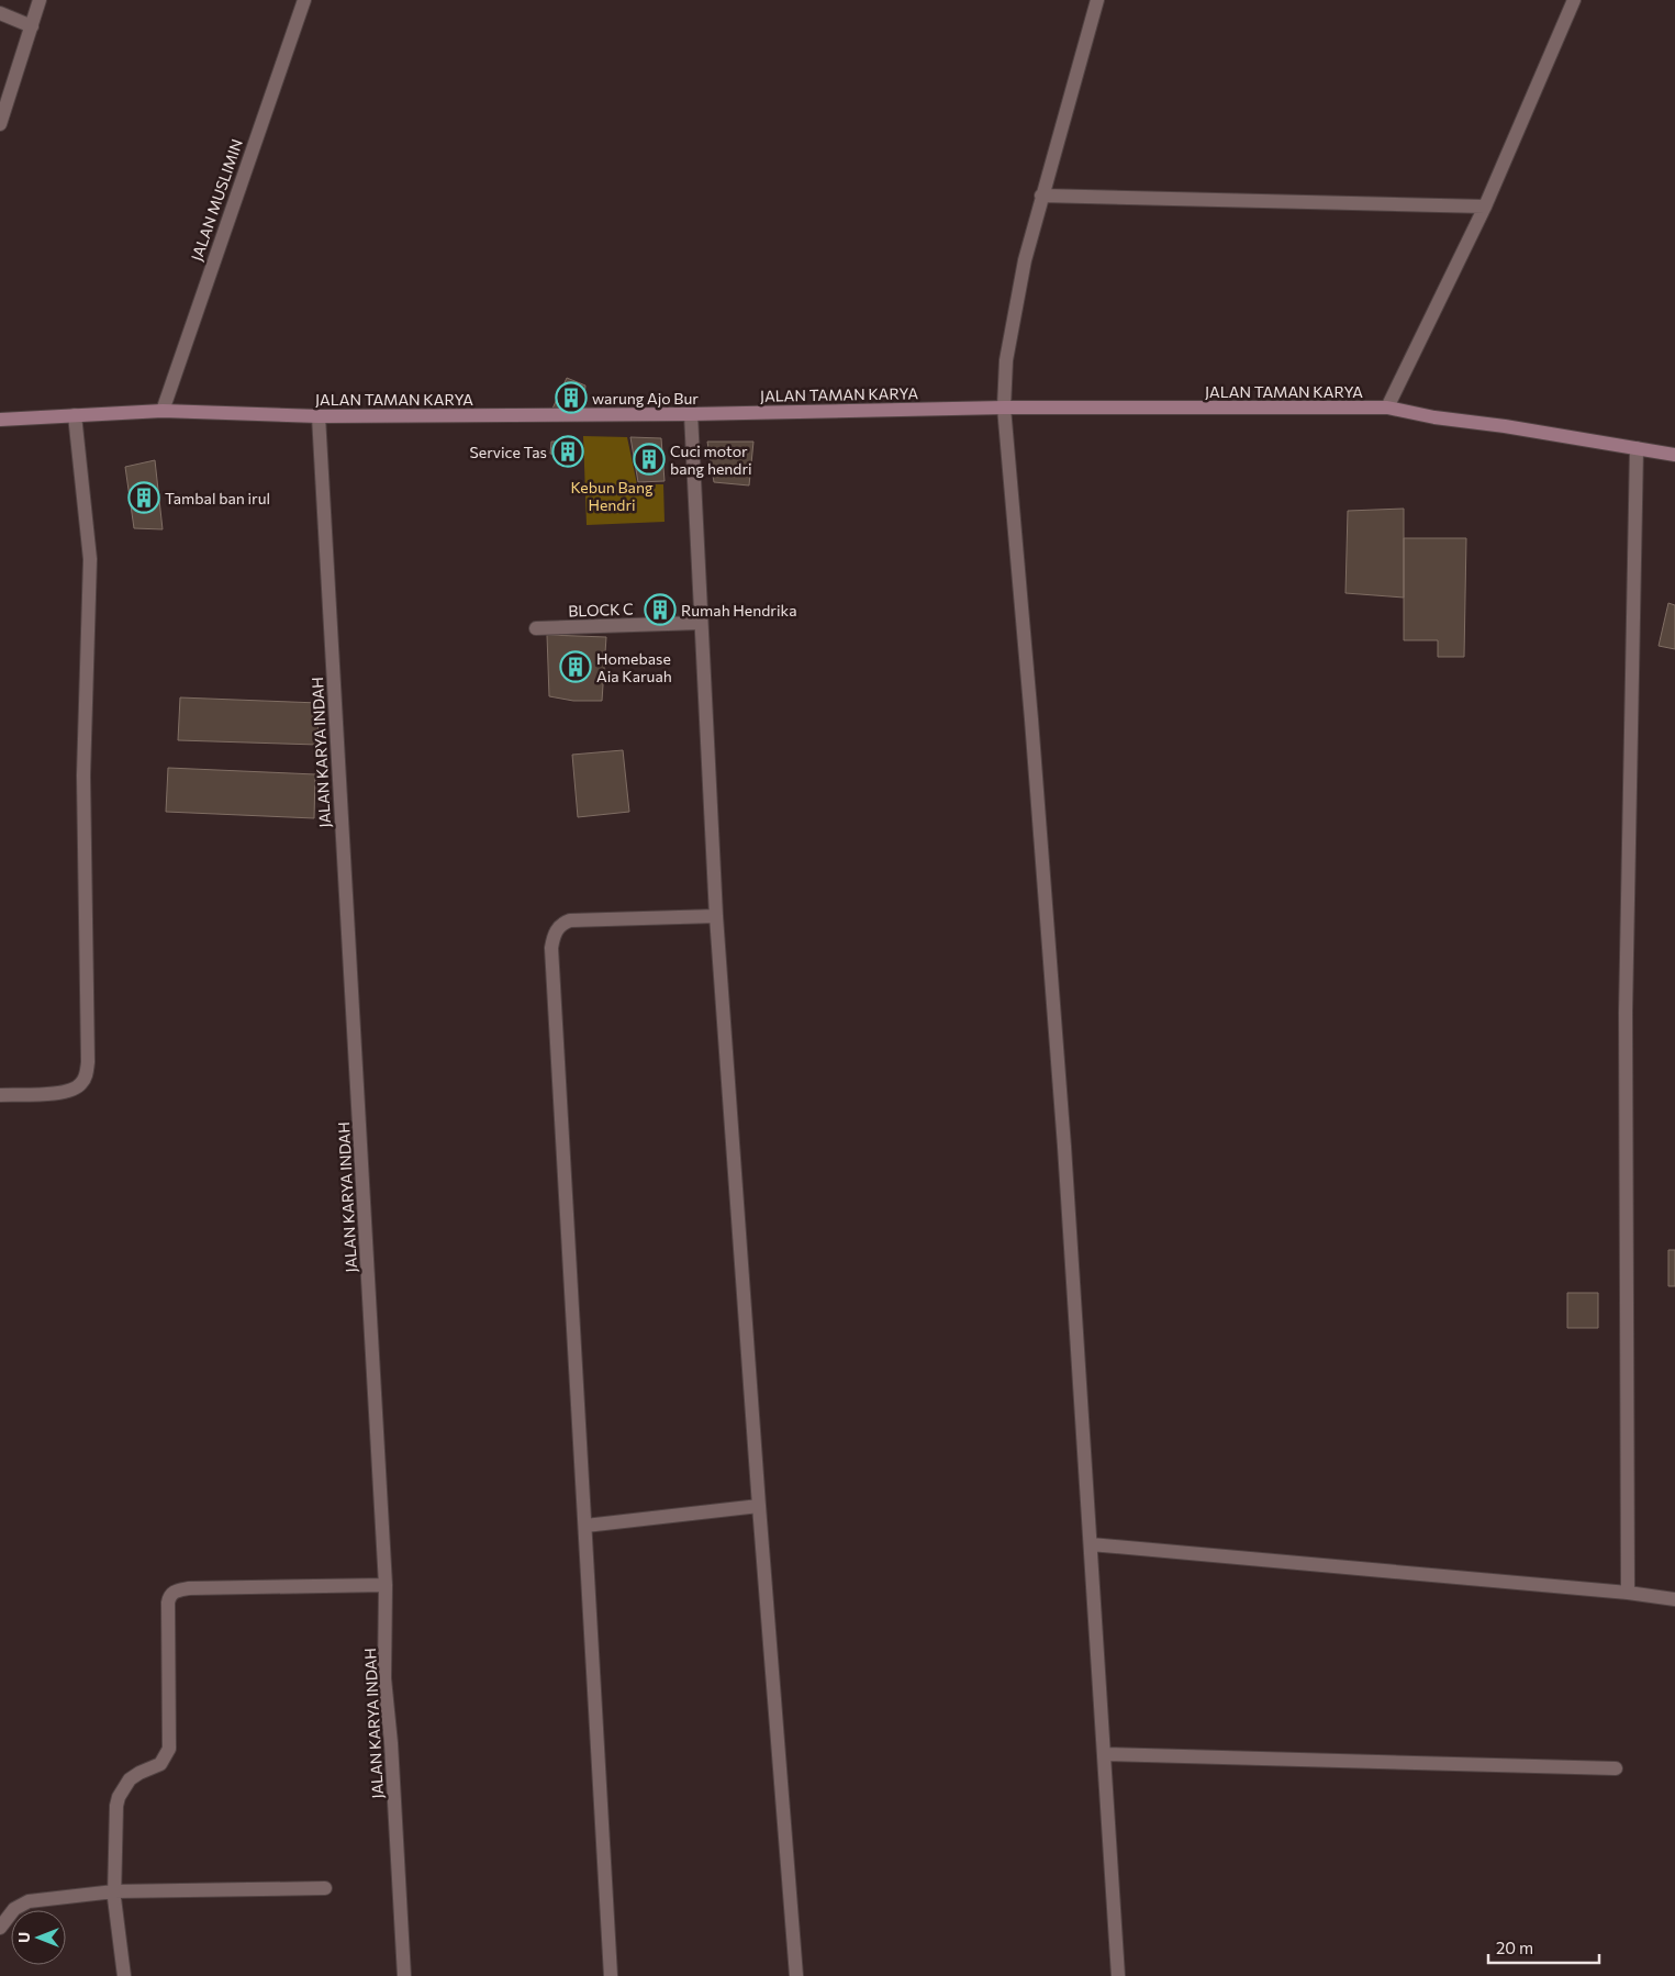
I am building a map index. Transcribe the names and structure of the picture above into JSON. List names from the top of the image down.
{
  "streets": {
    "street": [
      "JALAN MUSLIMIN",
      "JALAN TAMAN KARYA",
      "BLOCK C",
      "JALAN KARYA INDAH"
    ]
  },
  "crossings": [
    ["JALAN MUSLIMIN", "JALAN TAMAN KARYA"],
    ["JALAN TAMAN KARYA", "JALAN KARYA INDAH"]
  ],
  "parks": ["Kebun Bang Hendri"],
  "places": {
    "building": [
      "warung Ajo Bur",
      "Service Tas",
      "Cuci motor bang hendri",
      "Tambal ban irul",
      "Rumah Hendrika",
      "Homebase Aia Karuah"
    ]
  },
  "scale_bar": "20 m",
  "north": "left"
}
